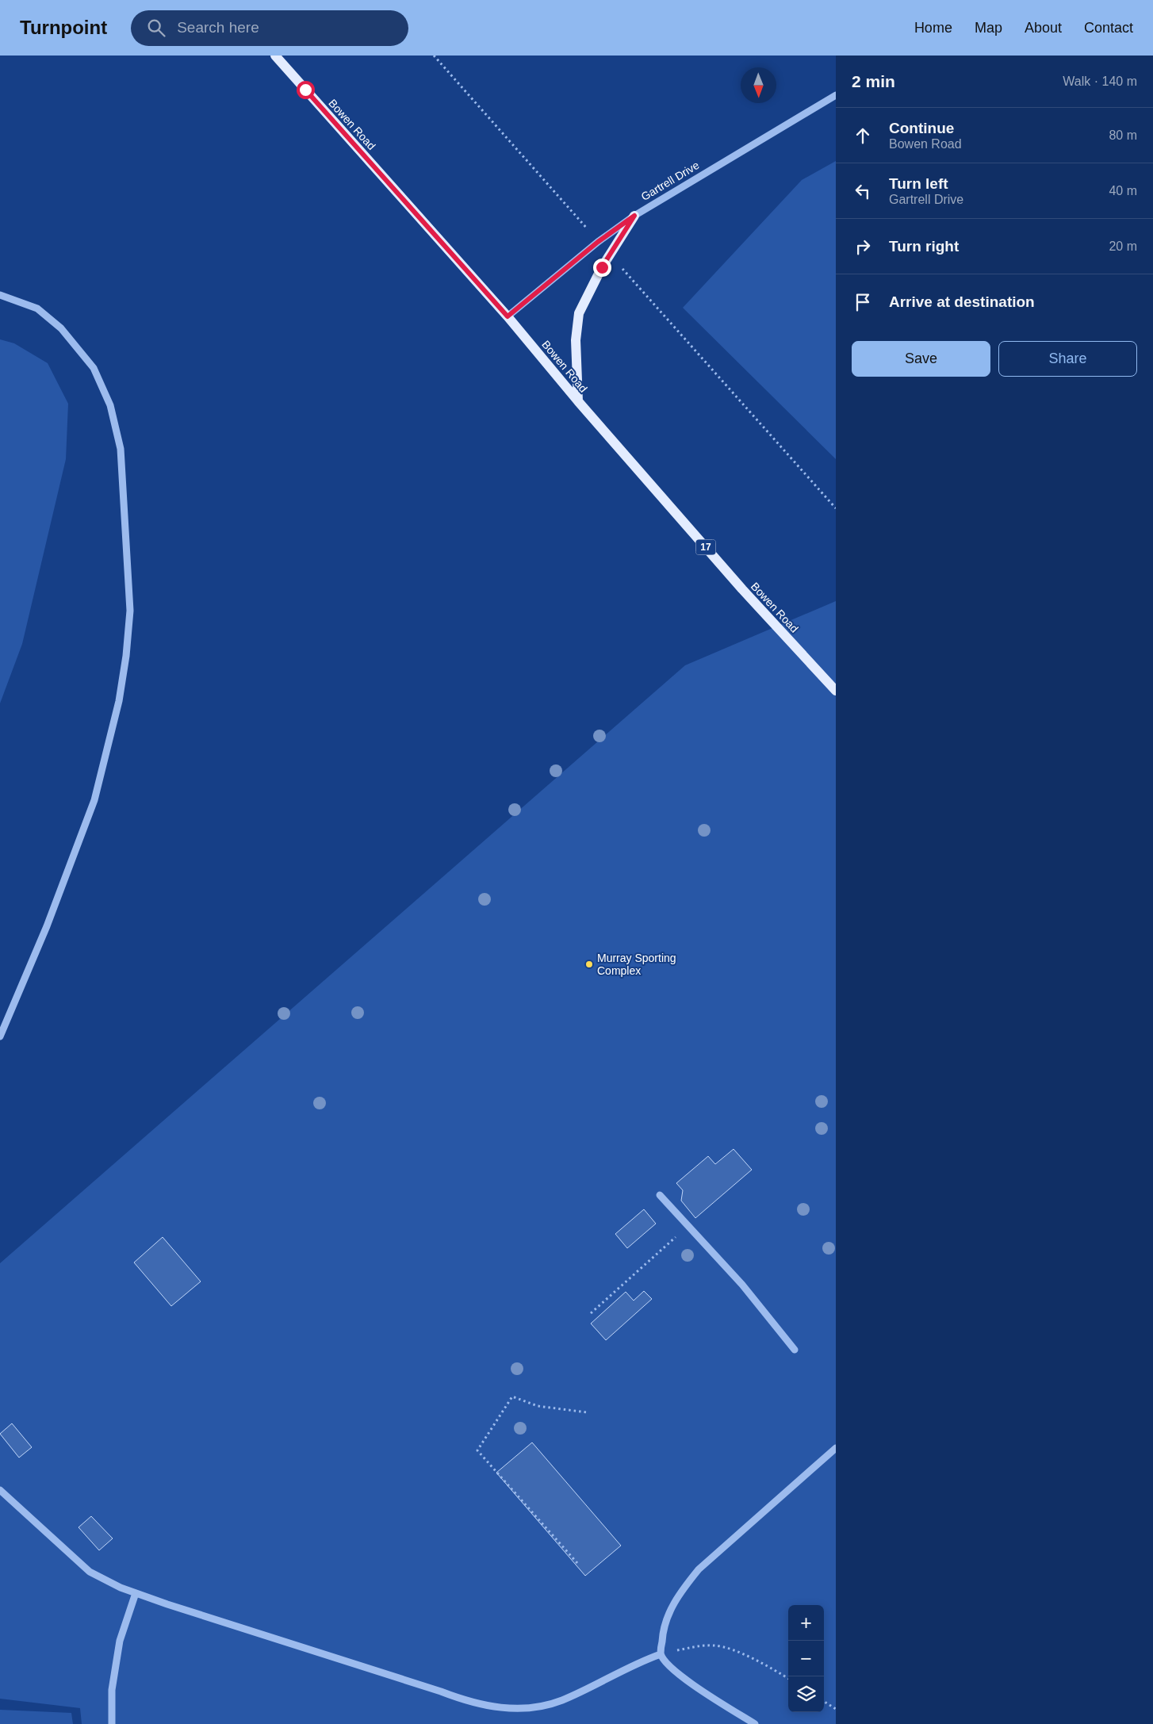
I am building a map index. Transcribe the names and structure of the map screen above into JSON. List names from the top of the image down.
{
  "streets": {
    "main road": ["Bowen Road", "17"],
    "street": ["Gartrell Drive"]
  },
  "crossings": [
    ["Bowen Road", "Gartrell Drive"]
  ],
  "places": ["Murray Sporting Complex"],
  "north": "bottom",
  "page": {
    "header": "Turnpoint",
    "search": "Search here",
    "nav": [
      "Home",
      "Map",
      "About",
      "Contact"
    ],
    "heading": ["2 min", "Walk · 140 m"],
    "list": [
      ["Continue", "Bowen Road", "80 m"],
      ["Turn left", "Gartrell Drive", "40 m"],
      ["Turn right", "20 m"],
      "Arrive at destination"
    ],
    "buttons": ["Save", "Share"],
    "map_buttons": ["+", "−"]
  }
}
